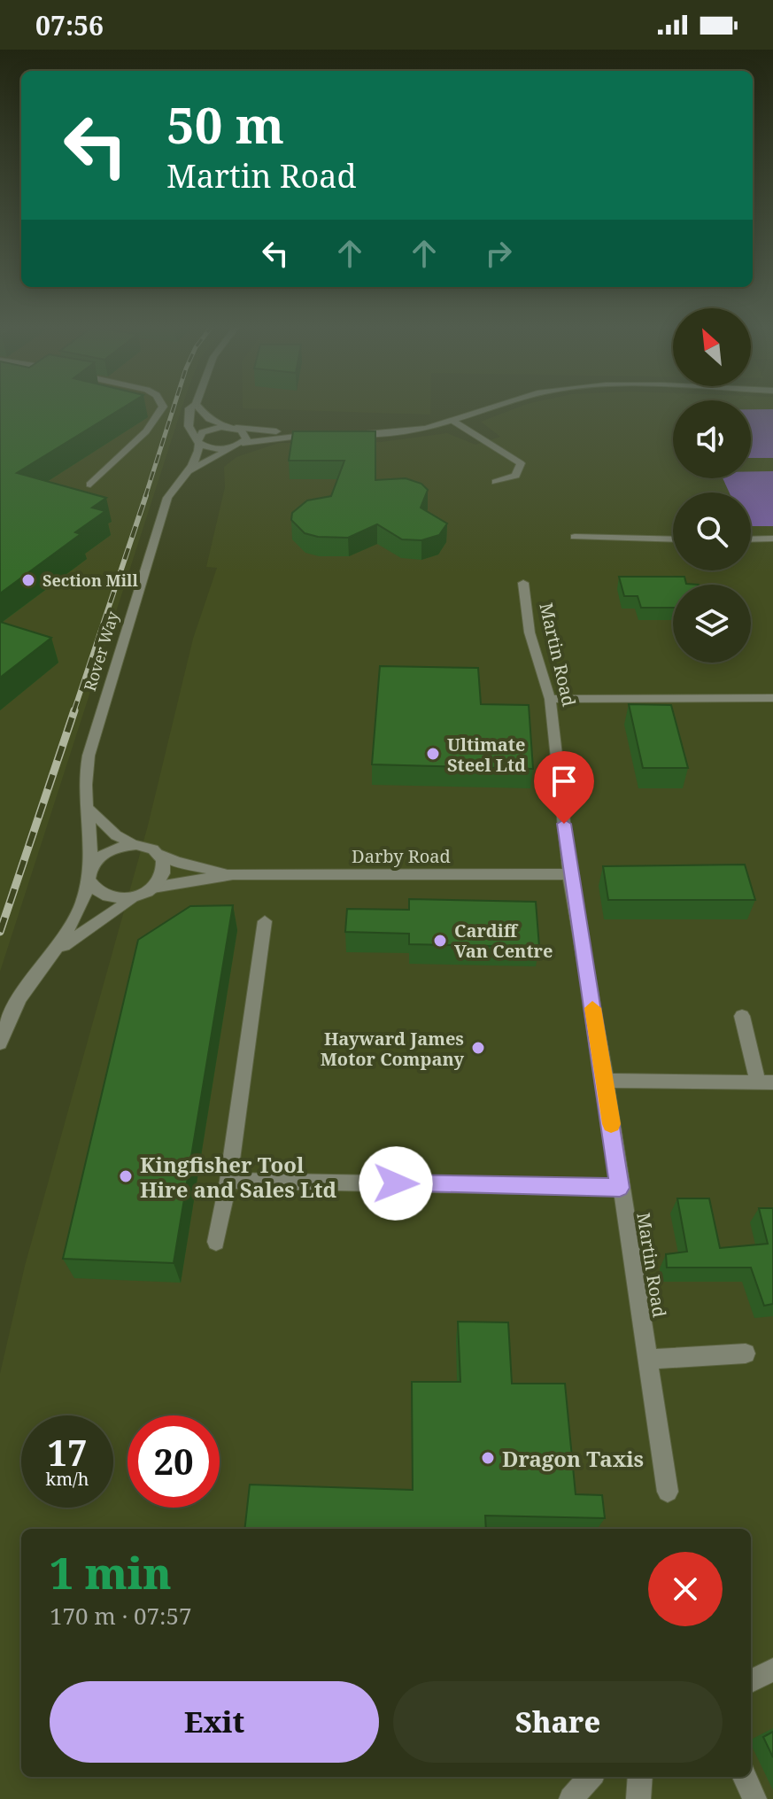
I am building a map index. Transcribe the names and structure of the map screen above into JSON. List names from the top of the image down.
{
  "streets": {
    "street": ["Rover Way", "Martin Road", "Darby Road"]
  },
  "crossings": [
    ["Rover Way", "Darby Road"],
    ["Martin Road", "Darby Road"]
  ],
  "places": [
    "Section Mill",
    "Ultimate Steel Ltd",
    "Cardiff Van Centre",
    "Hayward James Motor Company",
    "Kingfisher Tool Hire and Sales Ltd",
    "Dragon Taxis"
  ],
  "north": "top left",
  "page": {
    "status": "07:56",
    "turn": ["50 m", "Martin Road"],
    "speed": "17 km/h",
    "limit": "20",
    "heading": ["1 min", "170 m · 07:57"],
    "buttons": ["Exit", "Share"]
  }
}
